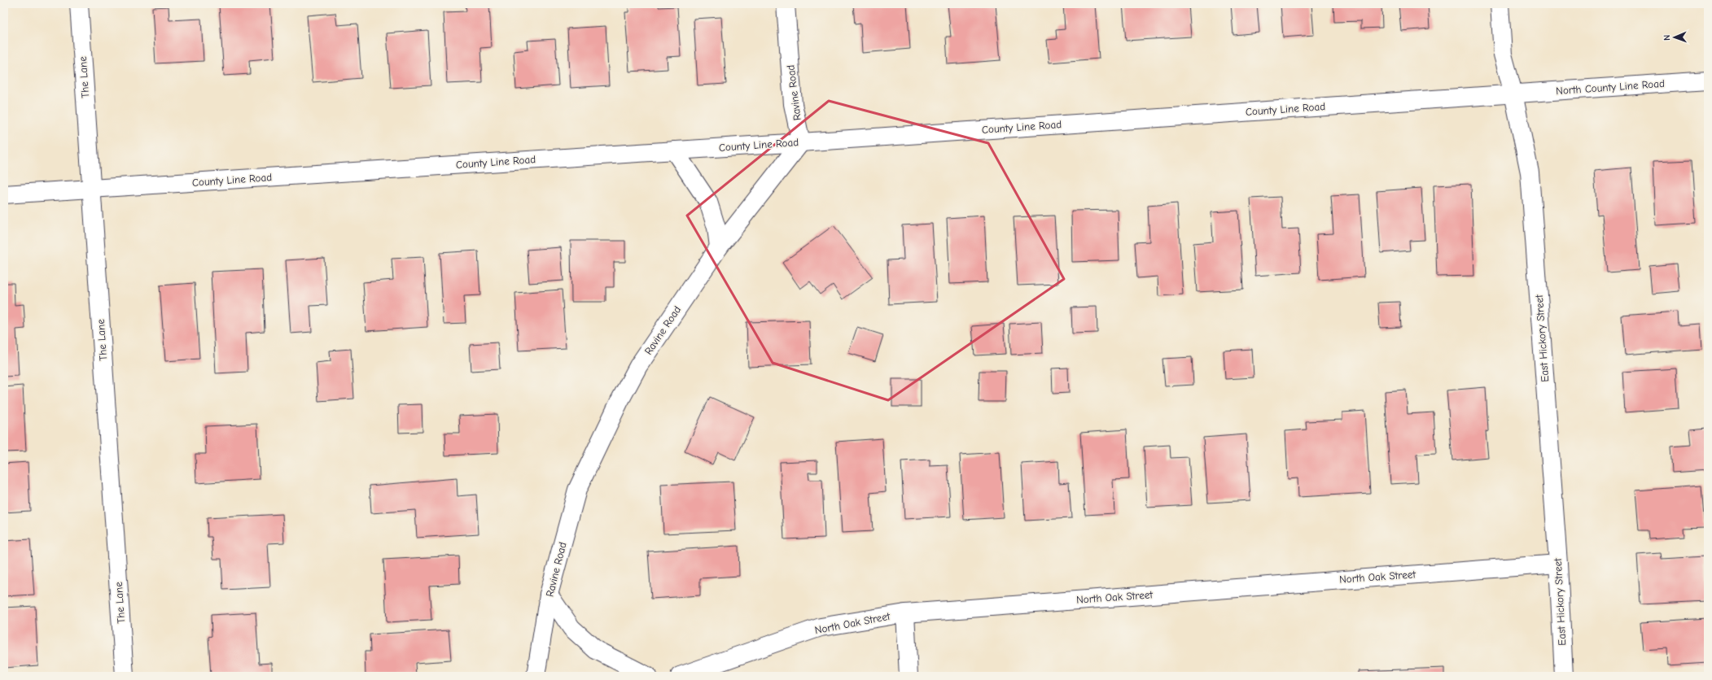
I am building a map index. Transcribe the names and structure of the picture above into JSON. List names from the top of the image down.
{
  "streets": {
    "street": [
      "The Lane",
      "North County Line Road",
      "Ravine Road",
      "County Line Road",
      "East Hickory Street",
      "North Oak Street"
    ]
  },
  "crossings": [
    ["The Lane", "County Line Road"],
    ["North County Line Road", "County Line Road"],
    ["North County Line Road", "East Hickory Street"],
    ["Ravine Road", "County Line Road"],
    ["County Line Road", "East Hickory Street"],
    ["East Hickory Street", "North Oak Street"]
  ],
  "north": "left"
}
